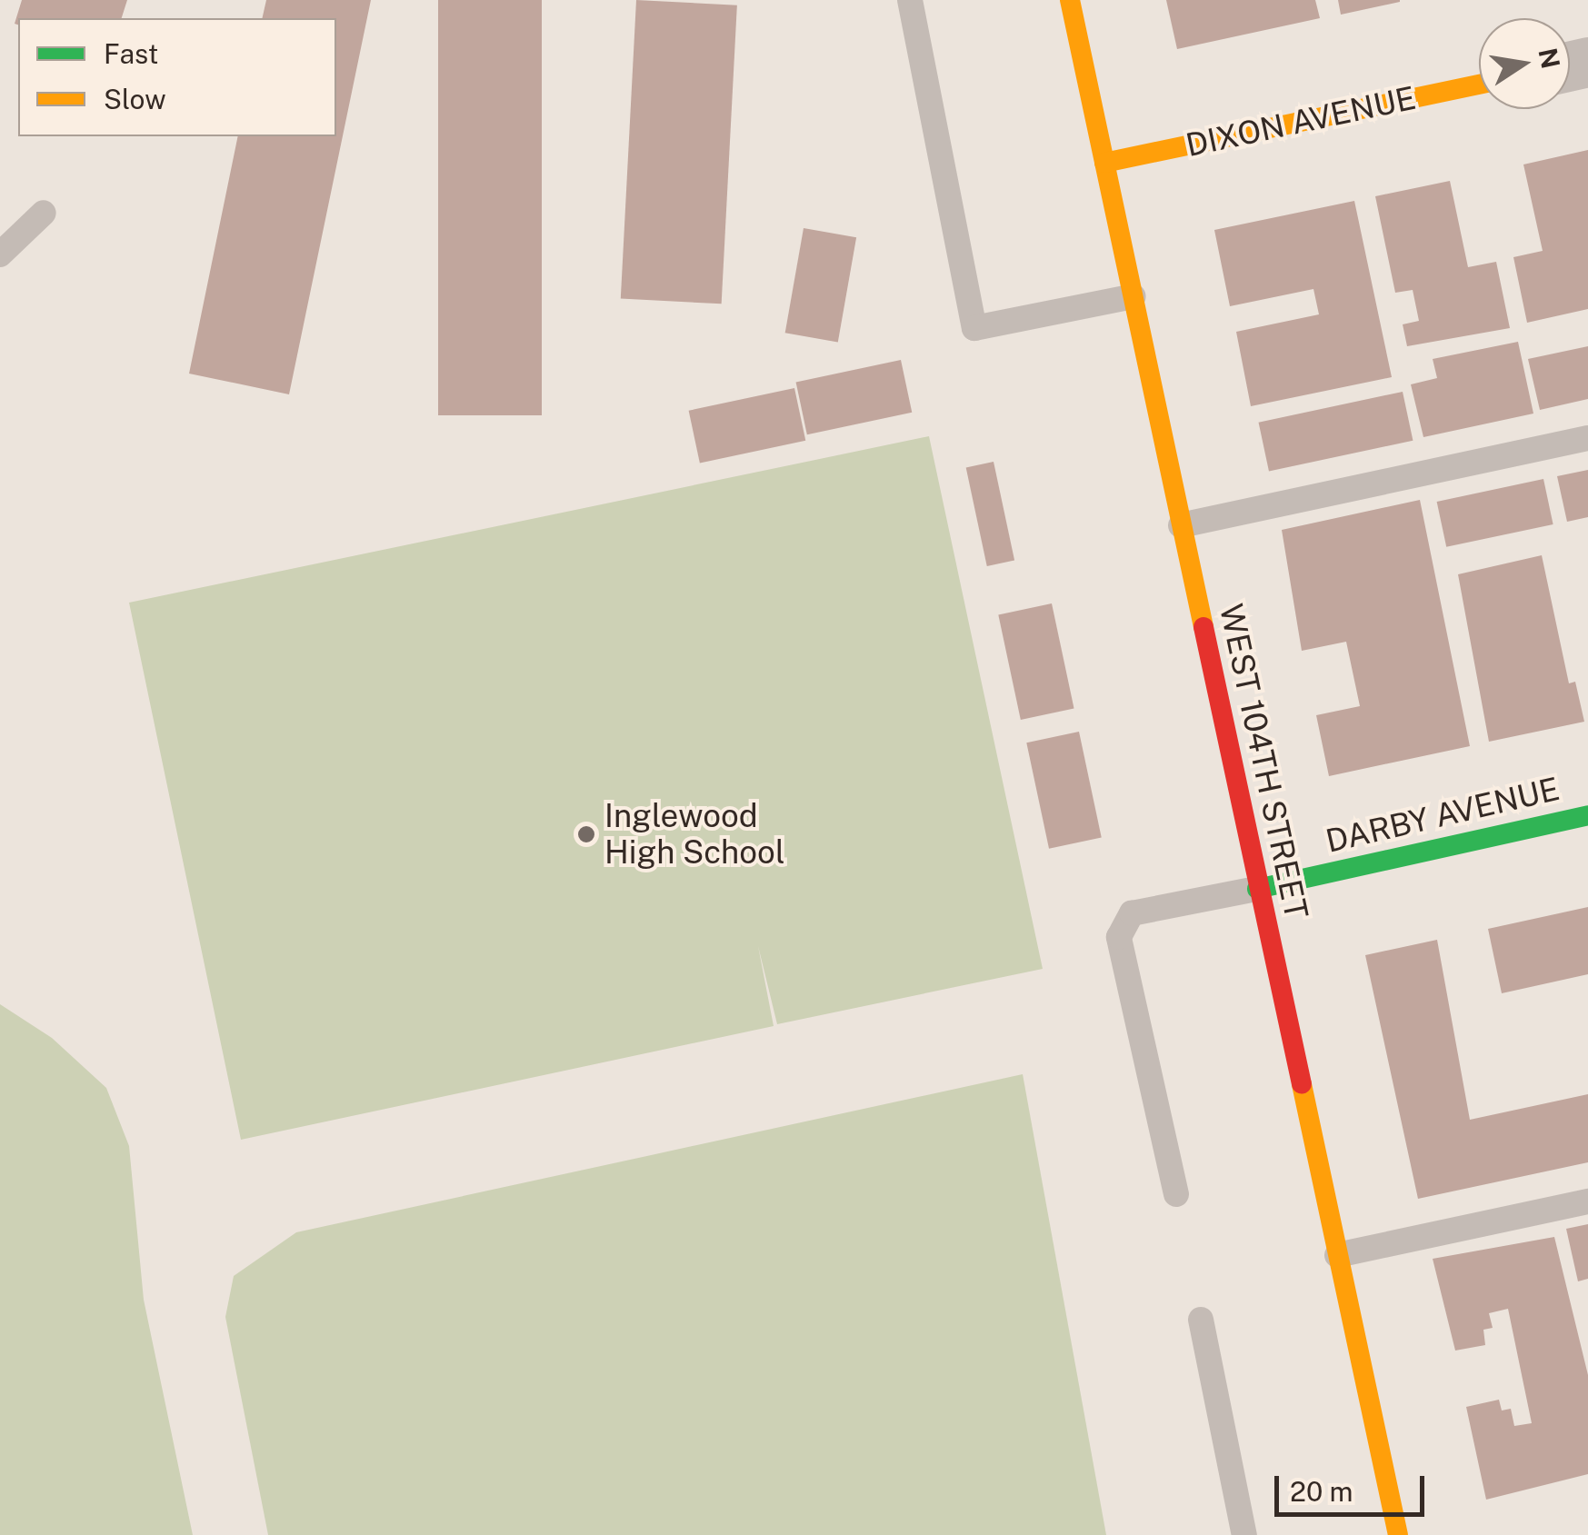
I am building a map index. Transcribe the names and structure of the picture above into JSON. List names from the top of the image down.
{
  "streets": {
    "street": ["DIXON AVENUE", "WEST 104TH STREET", "DARBY AVENUE"]
  },
  "crossings": [
    ["DIXON AVENUE", "WEST 104TH STREET"],
    ["WEST 104TH STREET", "DARBY AVENUE"]
  ],
  "places": ["Inglewood High School"],
  "legend": ["Fast", "Slow"],
  "scale_bar": "20 m",
  "north": "right"
}
